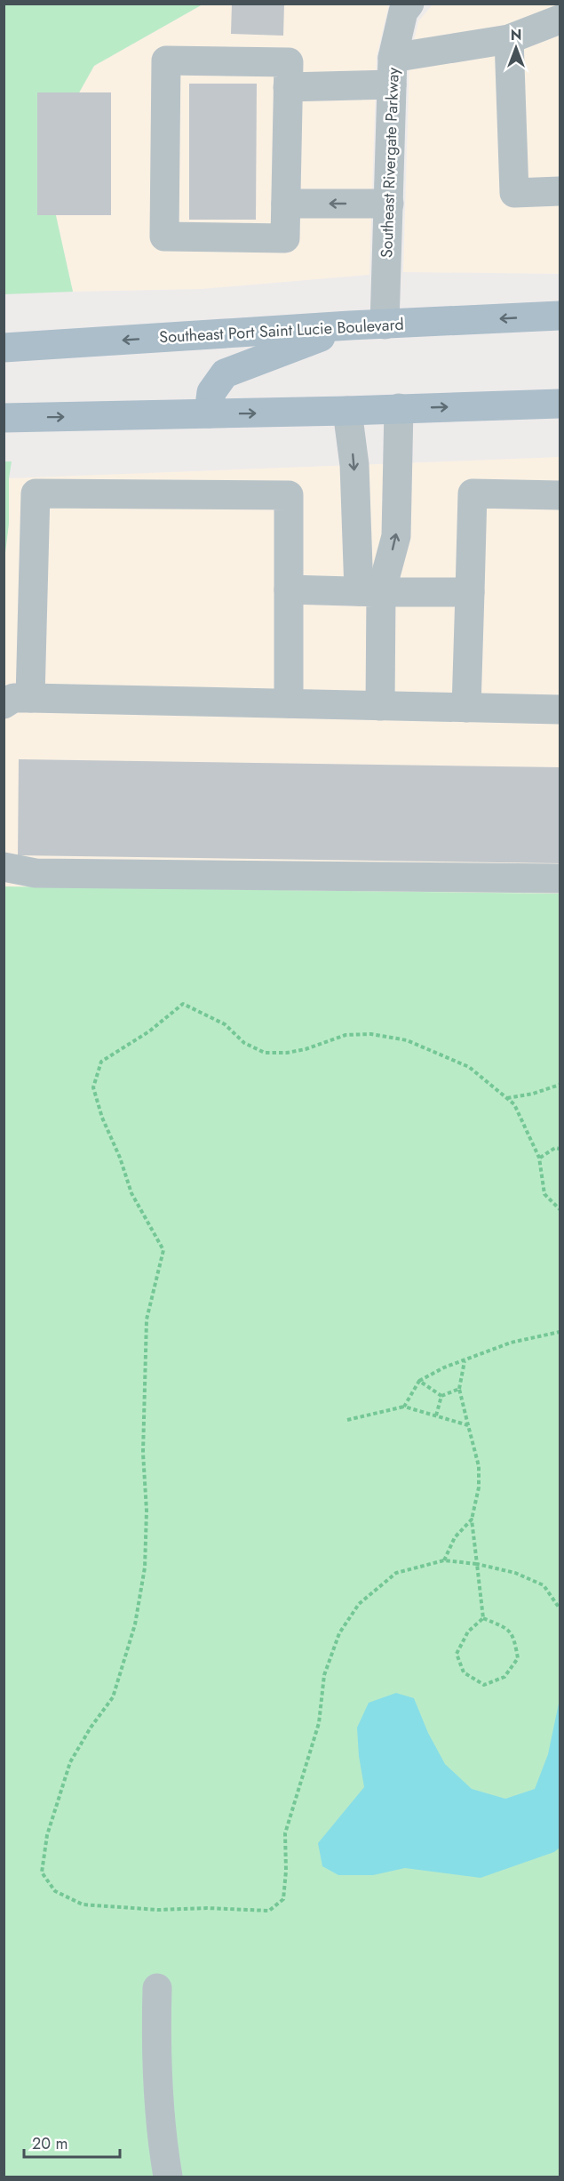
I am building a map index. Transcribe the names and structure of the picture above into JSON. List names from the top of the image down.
{
  "streets": {
    "main road": ["Southeast Port Saint Lucie Boulevard"],
    "street": ["Southeast Rivergate Parkway"]
  },
  "crossings": [
    ["Southeast Rivergate Parkway", "Southeast Port Saint Lucie Boulevard"]
  ],
  "scale_bar": "20 m",
  "north": "top"
}
